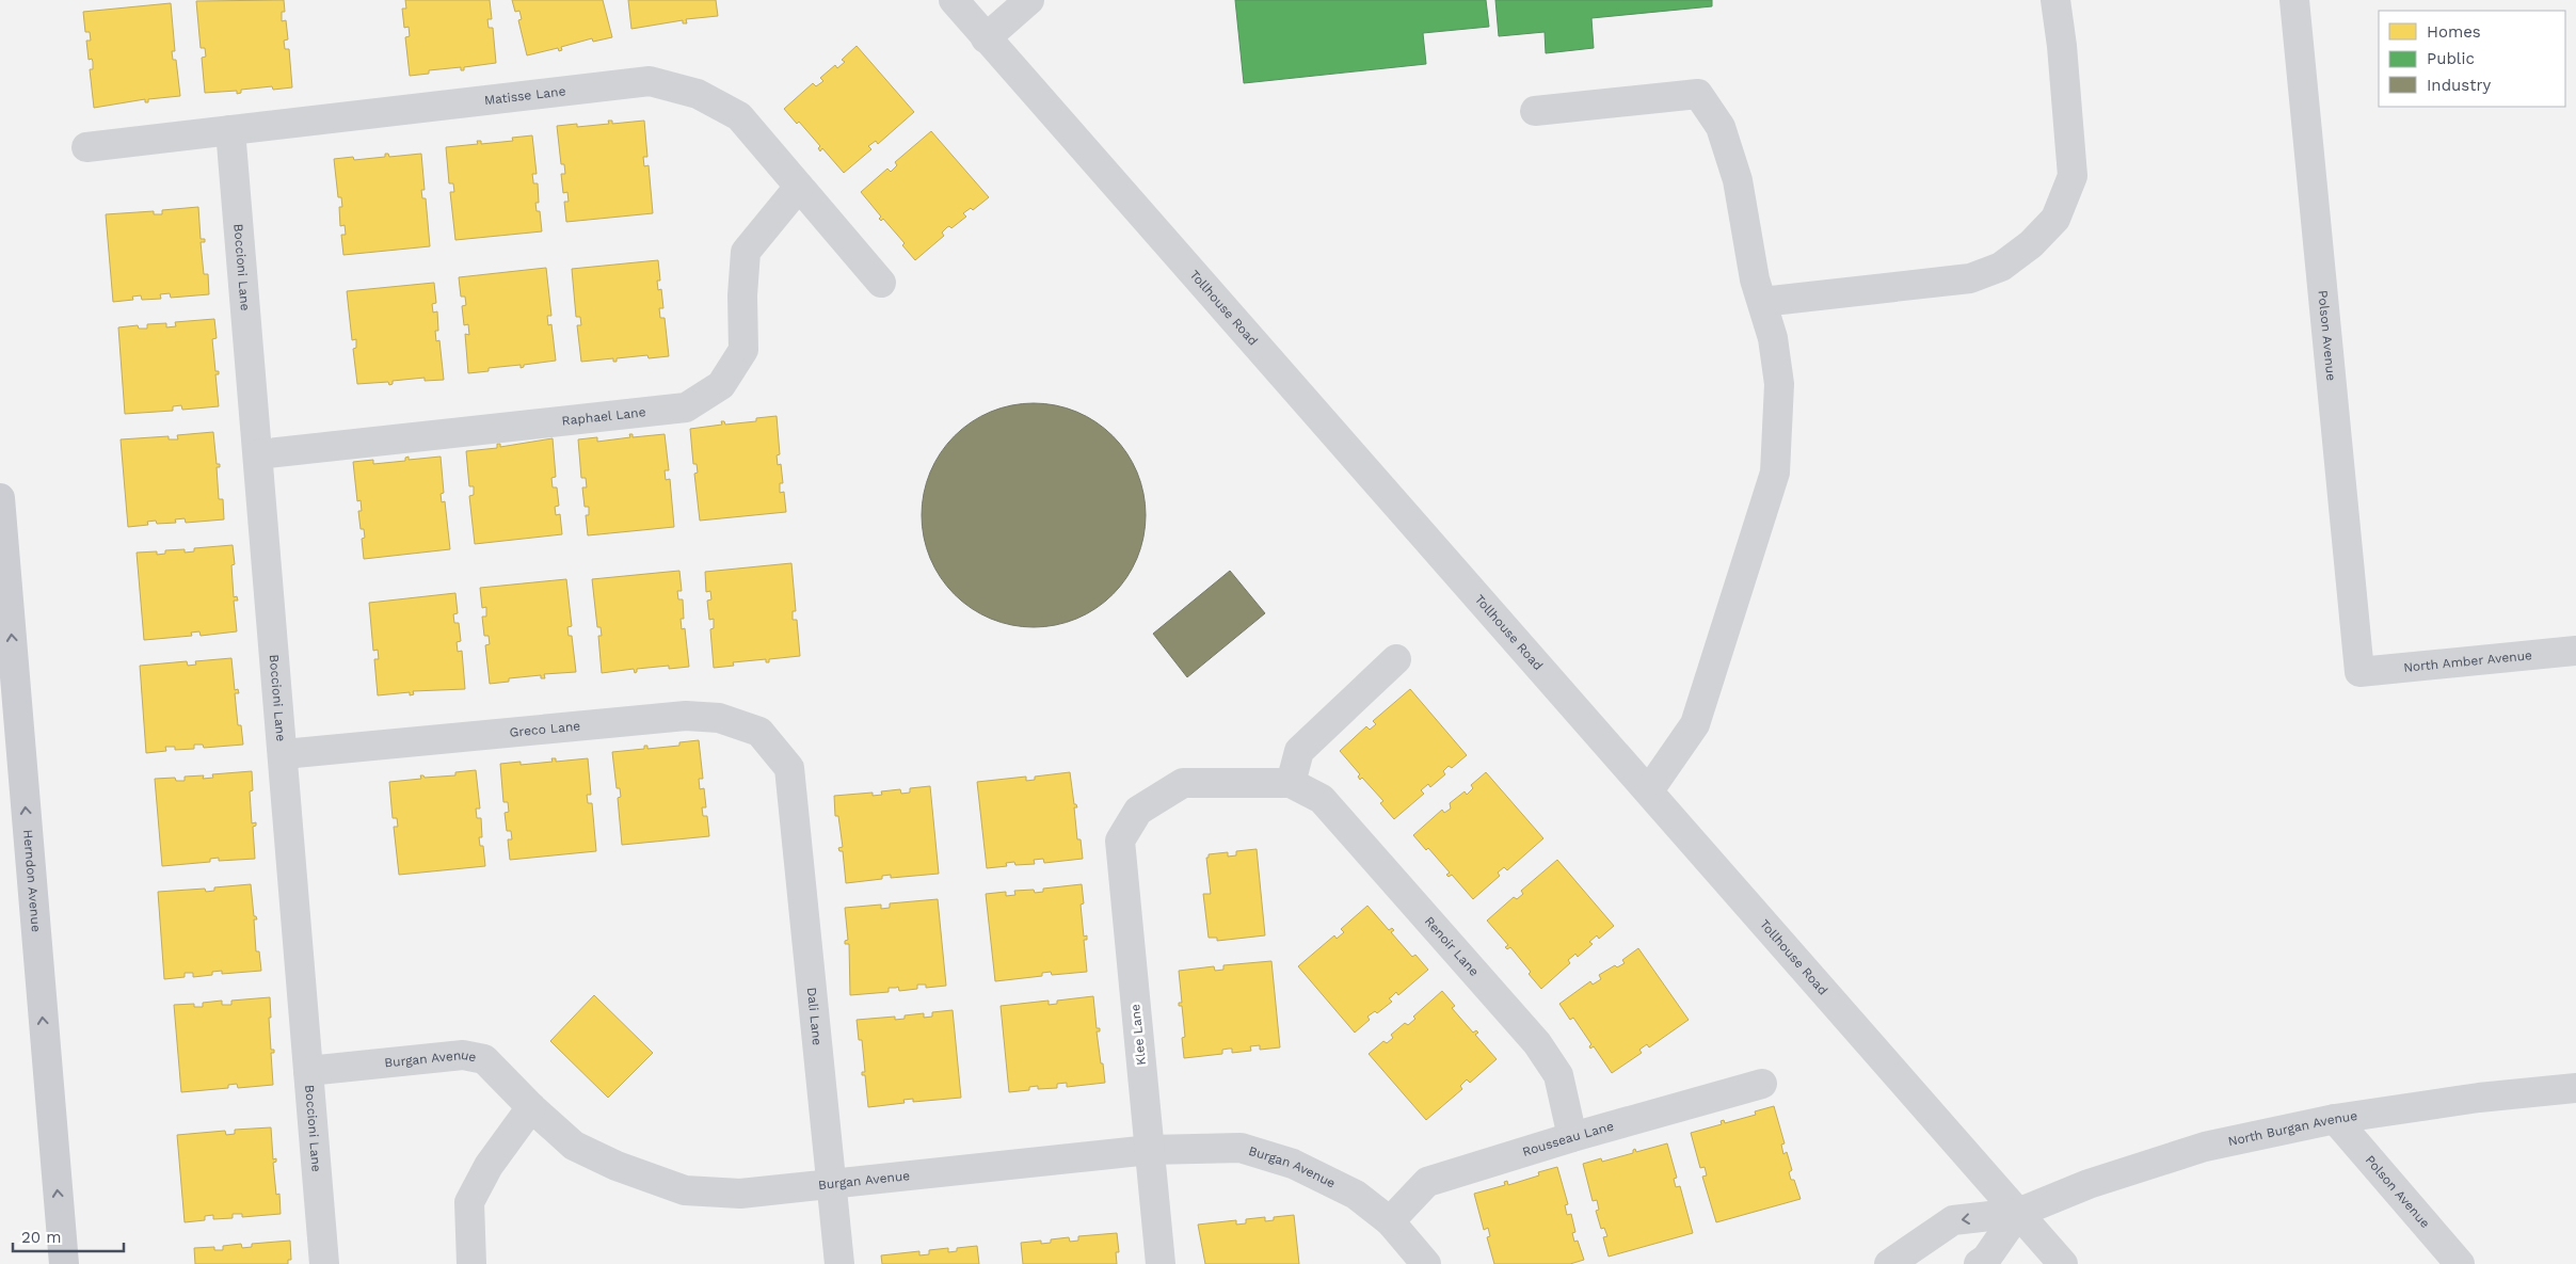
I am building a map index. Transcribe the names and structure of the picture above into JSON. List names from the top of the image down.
{
  "streets": {
    "main road": ["Herndon Avenue"],
    "street": [
      "Matisse Lane",
      "Boccioni Lane",
      "Tollhouse Road",
      "Polson Avenue",
      "Raphael Lane",
      "North Amber Avenue",
      "Greco Lane",
      "Renoir Lane",
      "Dali Lane",
      "Klee Lane",
      "Burgan Avenue",
      "North Burgan Avenue",
      "Rousseau Lane"
    ]
  },
  "crossings": [
    ["Matisse Lane", "Boccioni Lane"],
    ["Matisse Lane", "Raphael Lane"],
    ["Boccioni Lane", "Raphael Lane"],
    ["Boccioni Lane", "Greco Lane"],
    ["Boccioni Lane", "Burgan Avenue"],
    ["Tollhouse Road", "North Burgan Avenue"],
    ["Polson Avenue", "North Amber Avenue"],
    ["Polson Avenue", "North Burgan Avenue"],
    ["Greco Lane", "Dali Lane"],
    ["Renoir Lane", "Klee Lane"],
    ["Renoir Lane", "Rousseau Lane"],
    ["Dali Lane", "Burgan Avenue"],
    ["Klee Lane", "Burgan Avenue"],
    ["Burgan Avenue", "Rousseau Lane"]
  ],
  "one_way": ["Herndon Avenue"],
  "legend": ["Homes", "Public", "Industry"],
  "scale_bar": "20 m"
}
